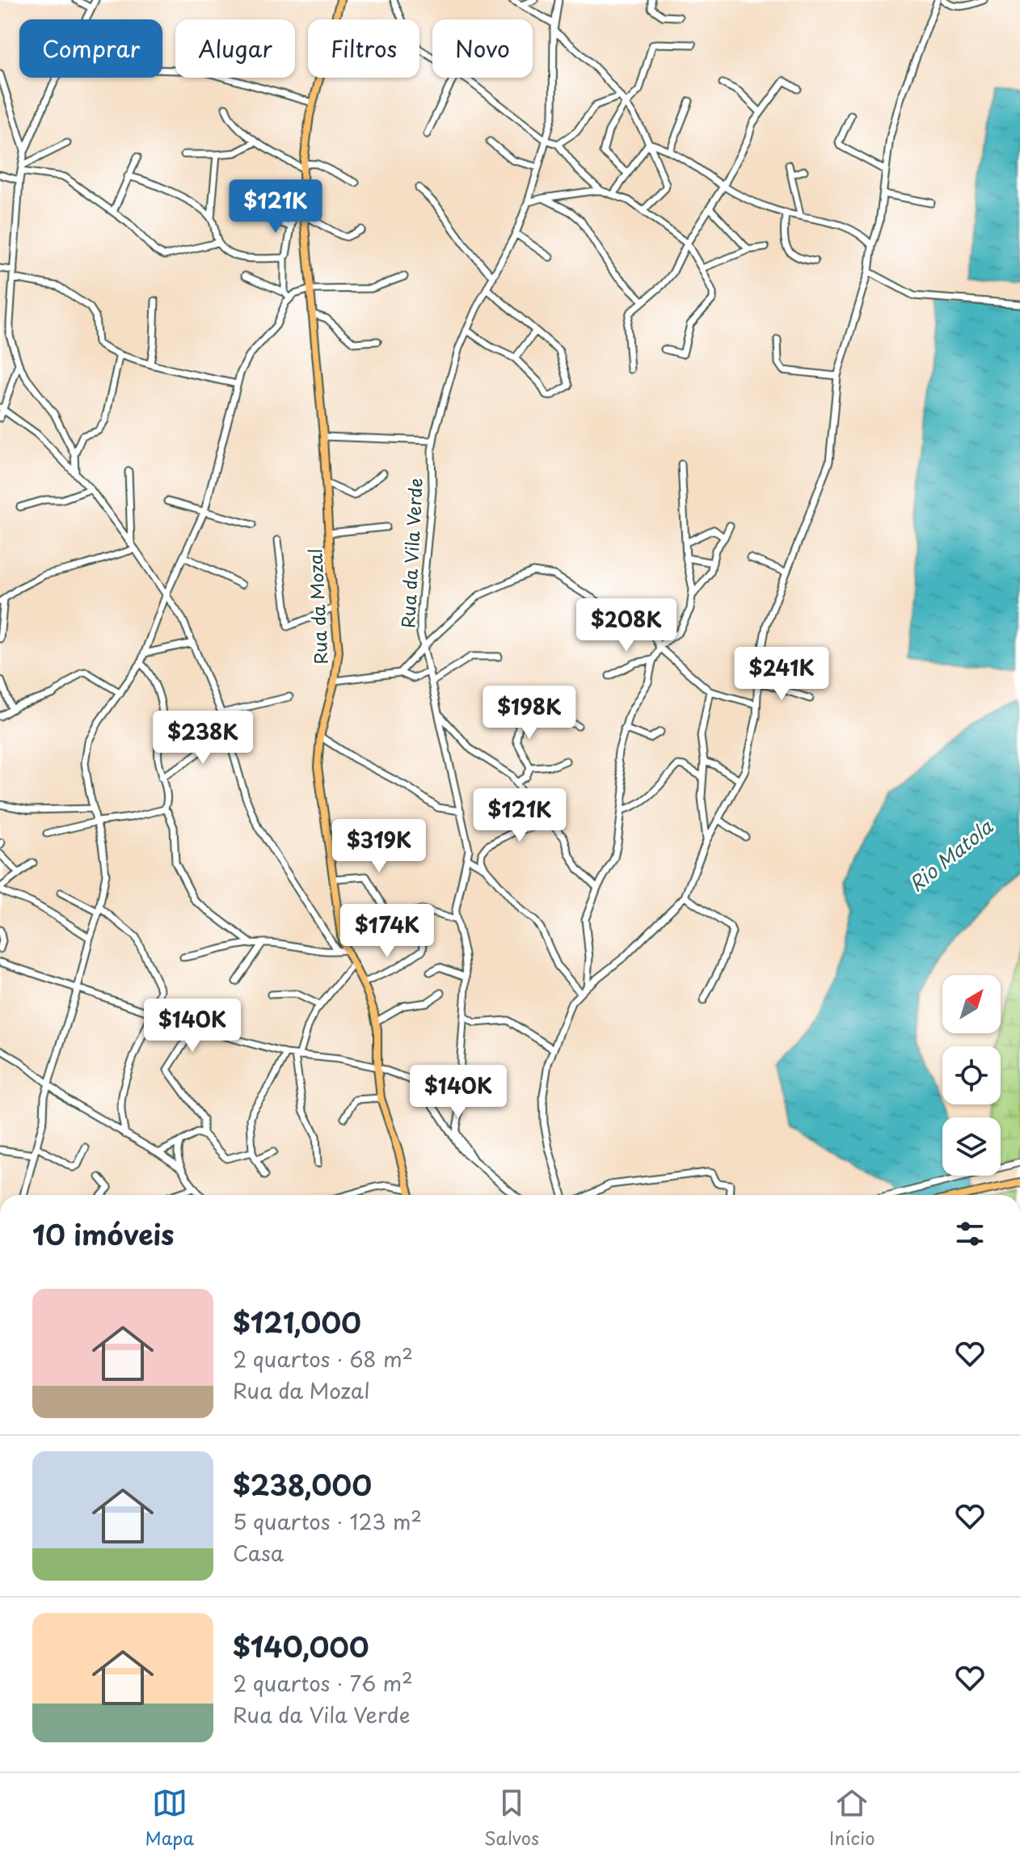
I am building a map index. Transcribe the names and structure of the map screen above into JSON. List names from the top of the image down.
{
  "streets": {
    "main road": ["Rua da Mozal"],
    "street": ["Rua da Vila Verde"]
  },
  "water": ["Rio Matola"],
  "north": "top right",
  "page": {
    "chip": [
      "Comprar",
      "Alugar",
      "Filtros",
      "Novo"
    ],
    "price": [
      "$121K",
      "$208K",
      "$241K",
      "$198K",
      "$238K",
      "$121K",
      "$319K",
      "$174K",
      "$140K",
      "$140K"
    ],
    "heading": "10 imóveis",
    "list": [
      {
        "name": "$121,000",
        "note": "2 quartos · 68 m² · Rua da Mozal"
      },
      {
        "name": "$238,000",
        "note": "5 quartos · 123 m² · Casa"
      },
      {
        "name": "$140,000",
        "note": "2 quartos · 76 m² · Rua da Vila Verde"
      }
    ],
    "tabs": ["Mapa", "Salvos", "Início"]
  }
}
